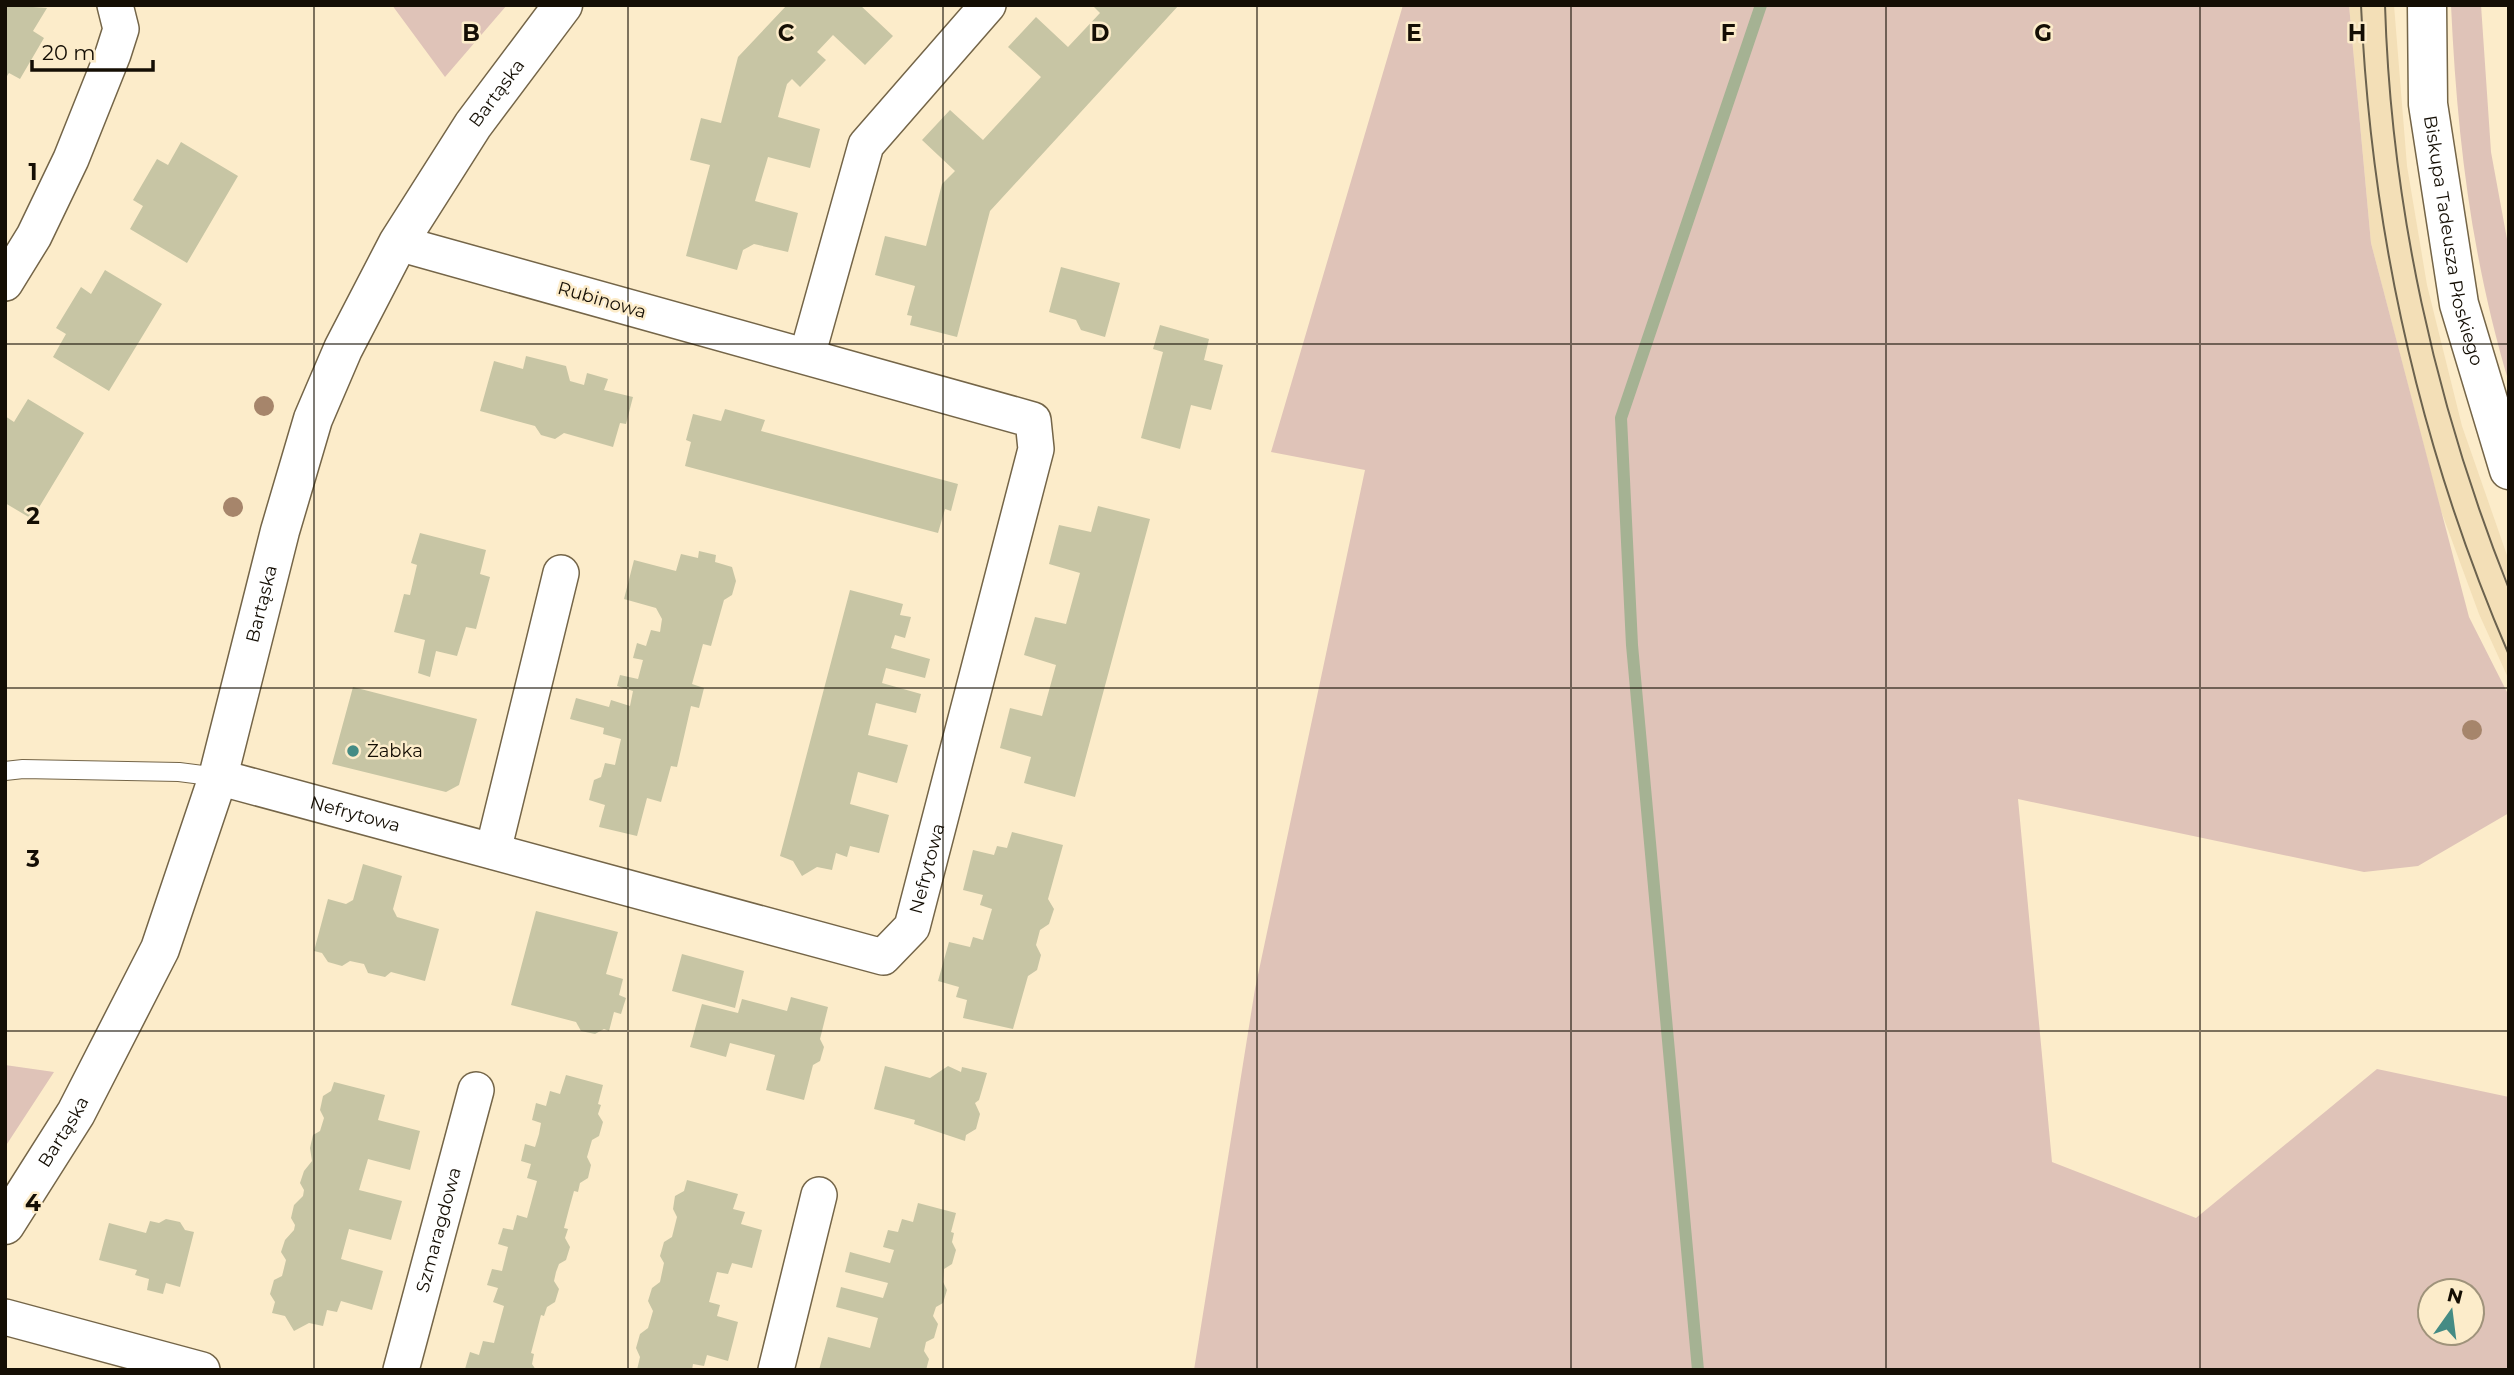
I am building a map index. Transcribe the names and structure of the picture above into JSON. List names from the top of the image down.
{
  "streets": {
    "street": [
      "Bartąska",
      "Biskupa Tadeusza Płoskiego",
      "Rubinowa",
      "Nefrytowa",
      "Szmaragdowa"
    ]
  },
  "crossings": [
    ["Bartąska", "Rubinowa"],
    ["Bartąska", "Nefrytowa"],
    ["Rubinowa", "Nefrytowa"]
  ],
  "places": ["Żabka"],
  "scale_bar": "20 m",
  "north": "top",
  "grid": {
    "columns": [
      "B",
      "C",
      "D",
      "E",
      "F",
      "G",
      "H"
    ],
    "rows": [
      "1",
      "2",
      "3",
      "4"
    ]
  }
}
